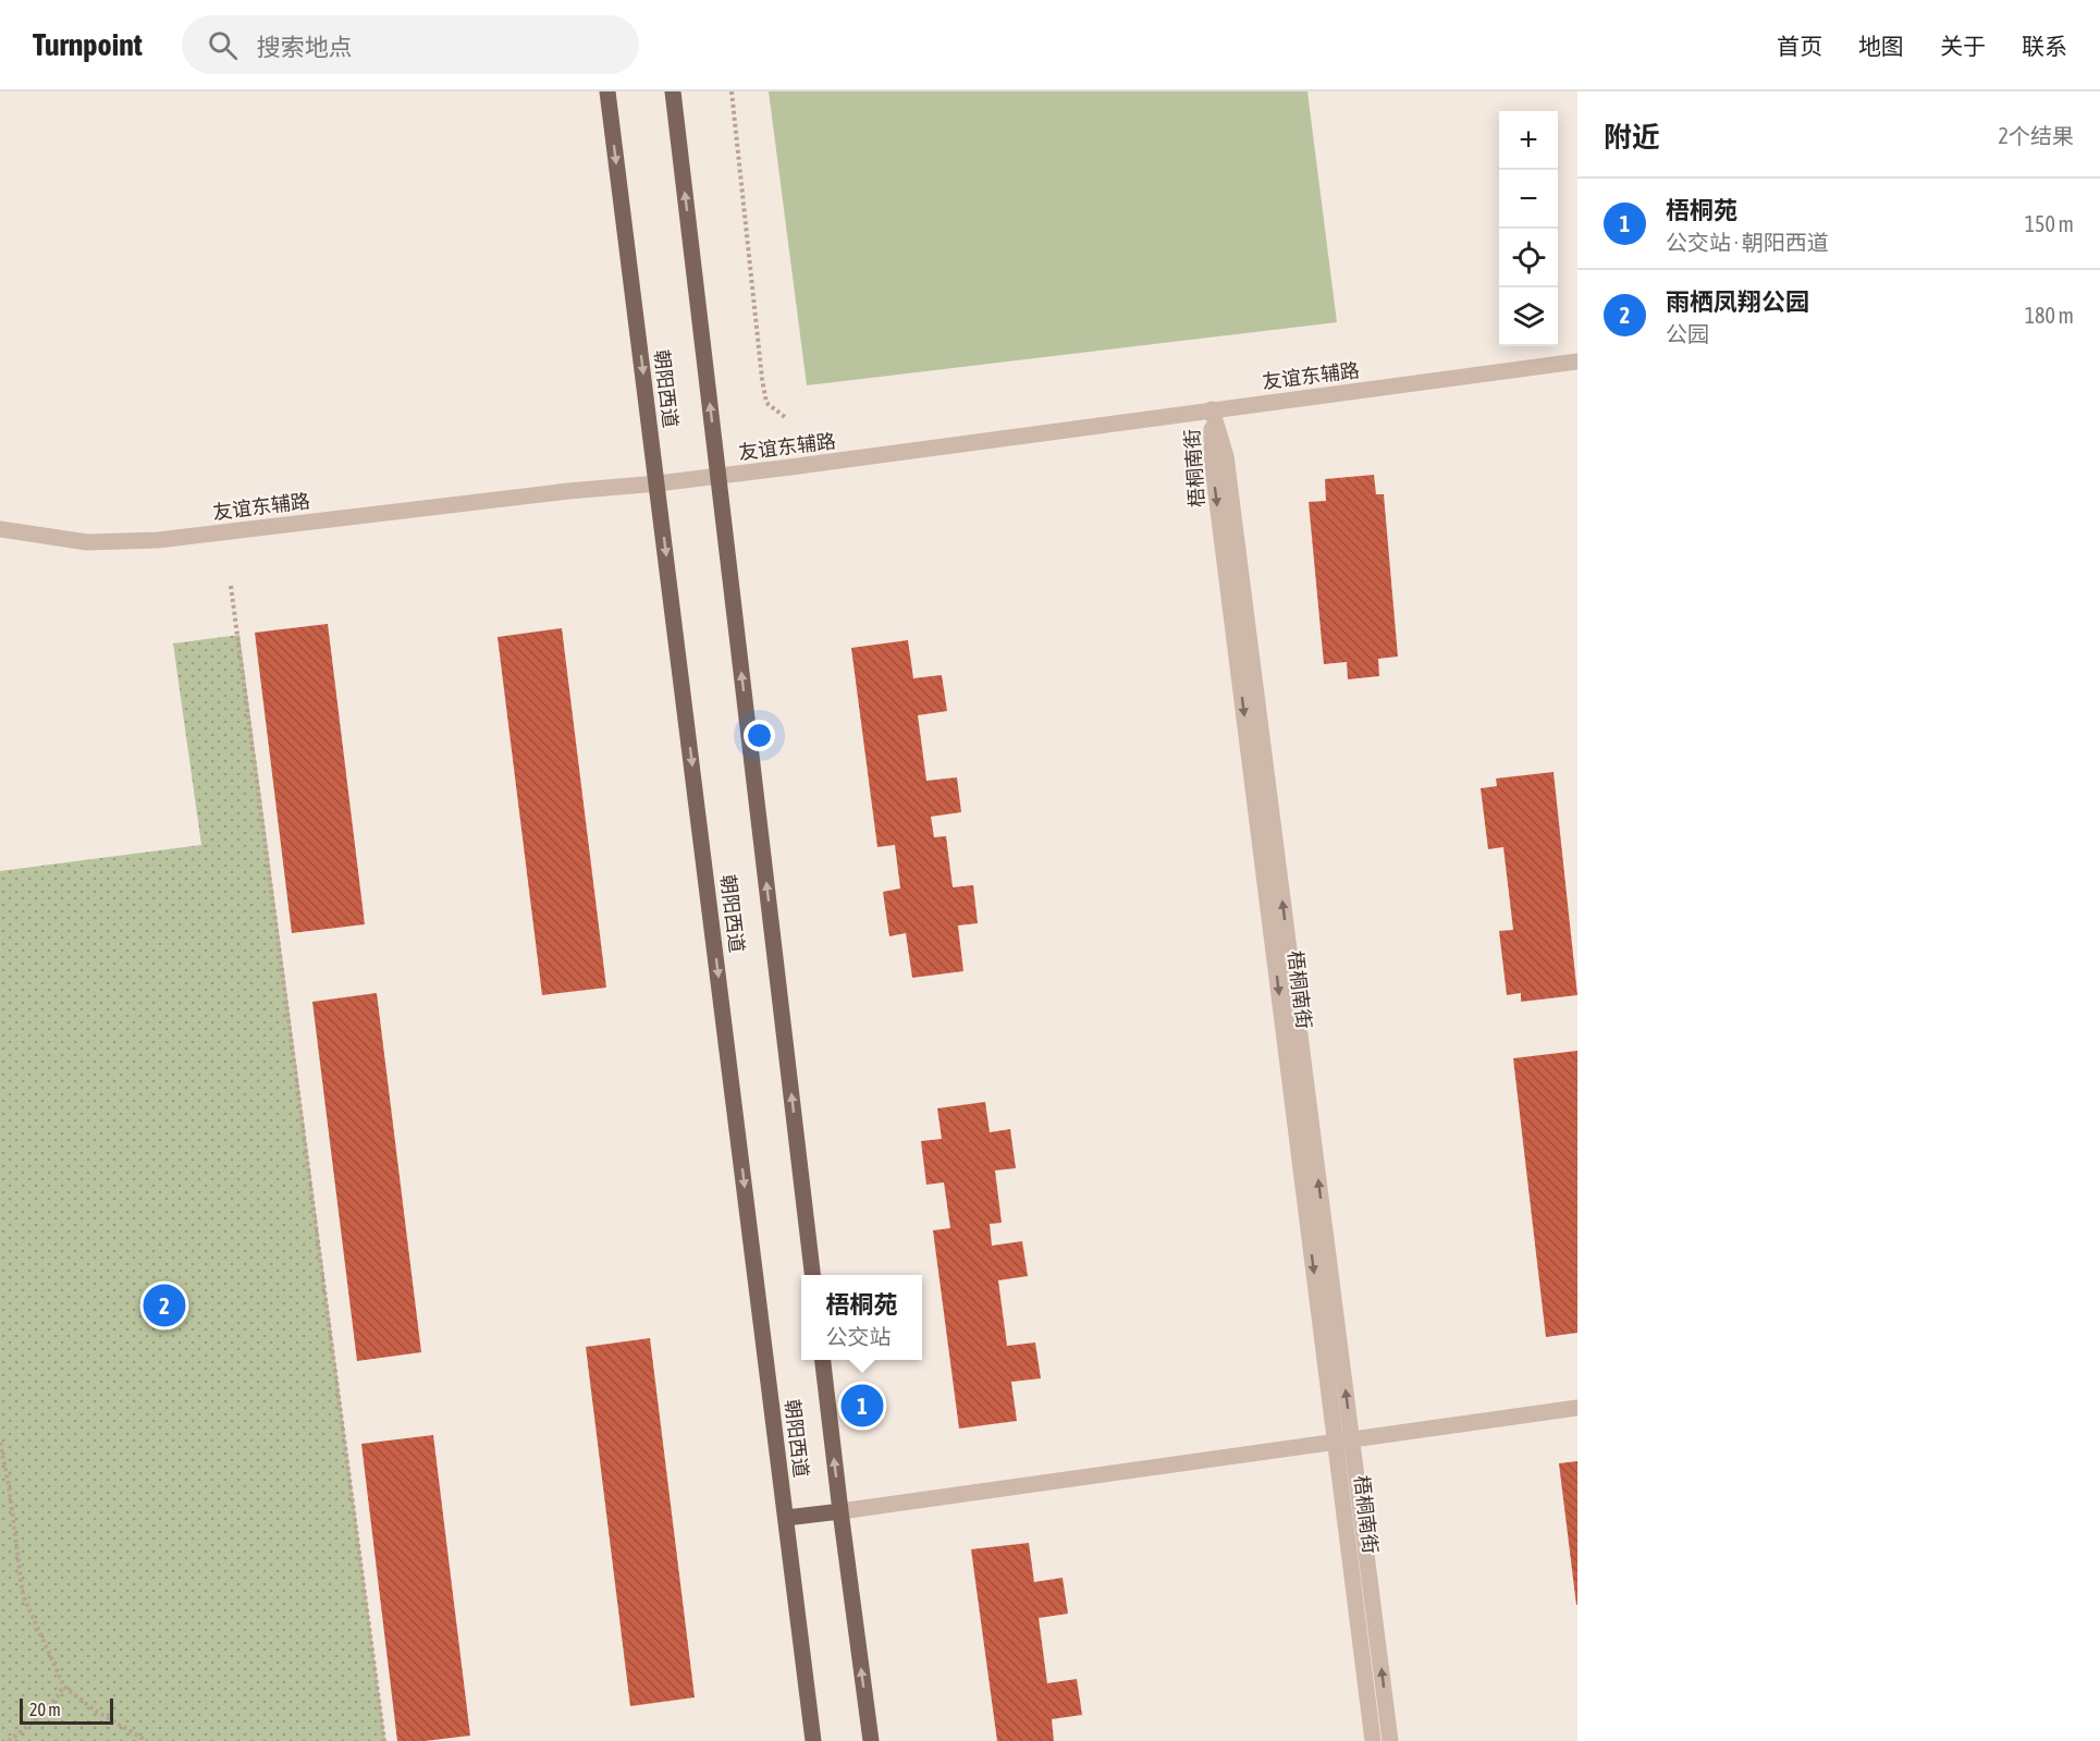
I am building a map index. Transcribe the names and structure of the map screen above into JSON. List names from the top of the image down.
{
  "streets": {
    "main road": ["朝阳西道"],
    "street": ["友谊东辅路", "梧桐南街"]
  },
  "crossings": [
    ["友谊东辅路", "朝阳西道"],
    ["友谊东辅路", "梧桐南街"]
  ],
  "scale_bar": "20 m",
  "page": {
    "header": "Turnpoint",
    "search": "搜索地点",
    "nav": [
      "首页",
      "地图",
      "关于",
      "联系"
    ],
    "heading": ["附近", "2个结果"],
    "map_buttons": ["+", "−"],
    "list": [
      {
        "mark": "1",
        "name": "梧桐苑",
        "note": "公交站 · 朝阳西道",
        "value": "150 m"
      },
      {
        "mark": "2",
        "name": "雨栖凤翔公园",
        "note": "公园",
        "value": "180 m"
      }
    ],
    "popup": ["梧桐苑", "公交站"],
    "pins": ["2", "1"],
    "scale": "20 m"
  }
}
